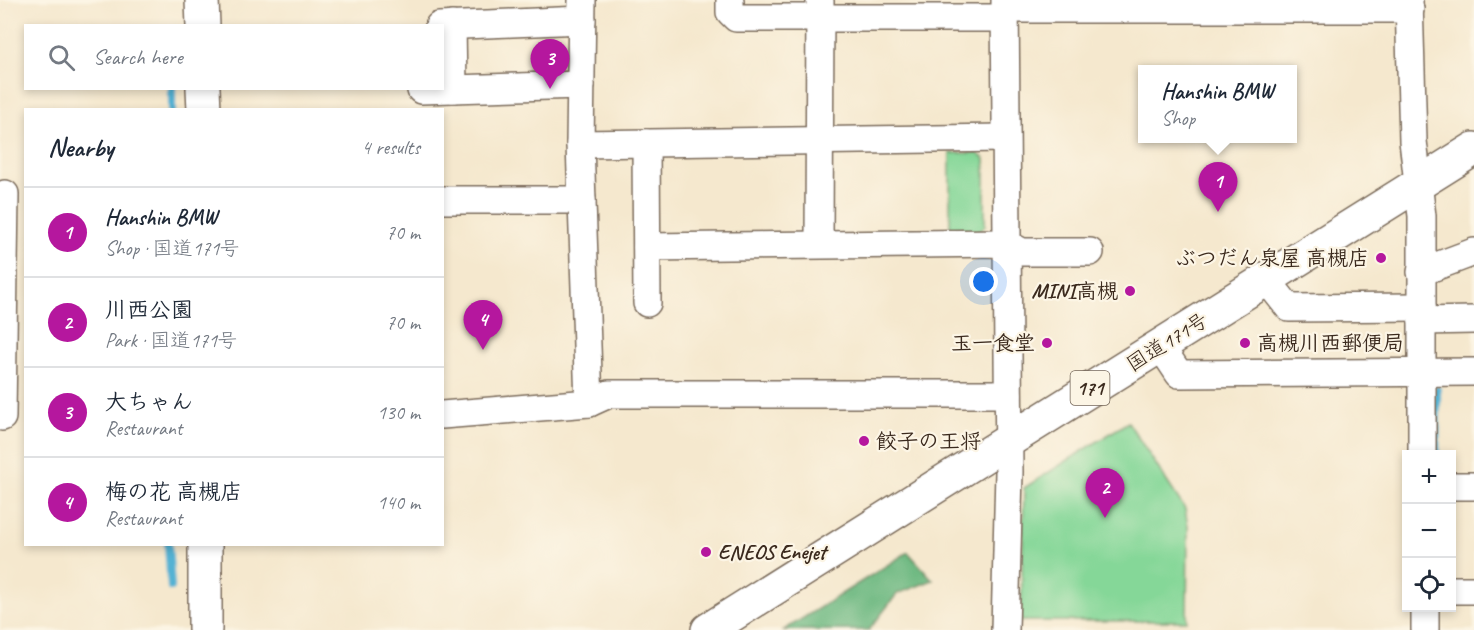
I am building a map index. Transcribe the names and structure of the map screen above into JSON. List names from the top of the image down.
{
  "streets": {
    "main road": ["国道171号", "171"]
  },
  "places": [
    "ぶつだん泉屋 高槻店",
    "MINI高槻",
    "玉一食堂",
    "高槻川西郵便局",
    "餃子の王将",
    "ENEOS Enejet"
  ],
  "page": {
    "search": "Search here",
    "pins": [
      "3",
      "1",
      "4",
      "2"
    ],
    "popup": ["Hanshin BMW", "Shop"],
    "heading": ["Nearby", "4 results"],
    "list": [
      {
        "mark": "1",
        "name": "Hanshin BMW",
        "note": "Shop · 国道171号",
        "value": "70 m"
      },
      {
        "mark": "2",
        "name": "川西公園",
        "note": "Park · 国道171号",
        "value": "70 m"
      },
      {
        "mark": "3",
        "name": "大ちゃん",
        "note": "Restaurant",
        "value": "130 m"
      },
      {
        "mark": "4",
        "name": "梅の花 高槻店",
        "note": "Restaurant",
        "value": "140 m"
      }
    ],
    "map_buttons": ["+", "−"]
  }
}
